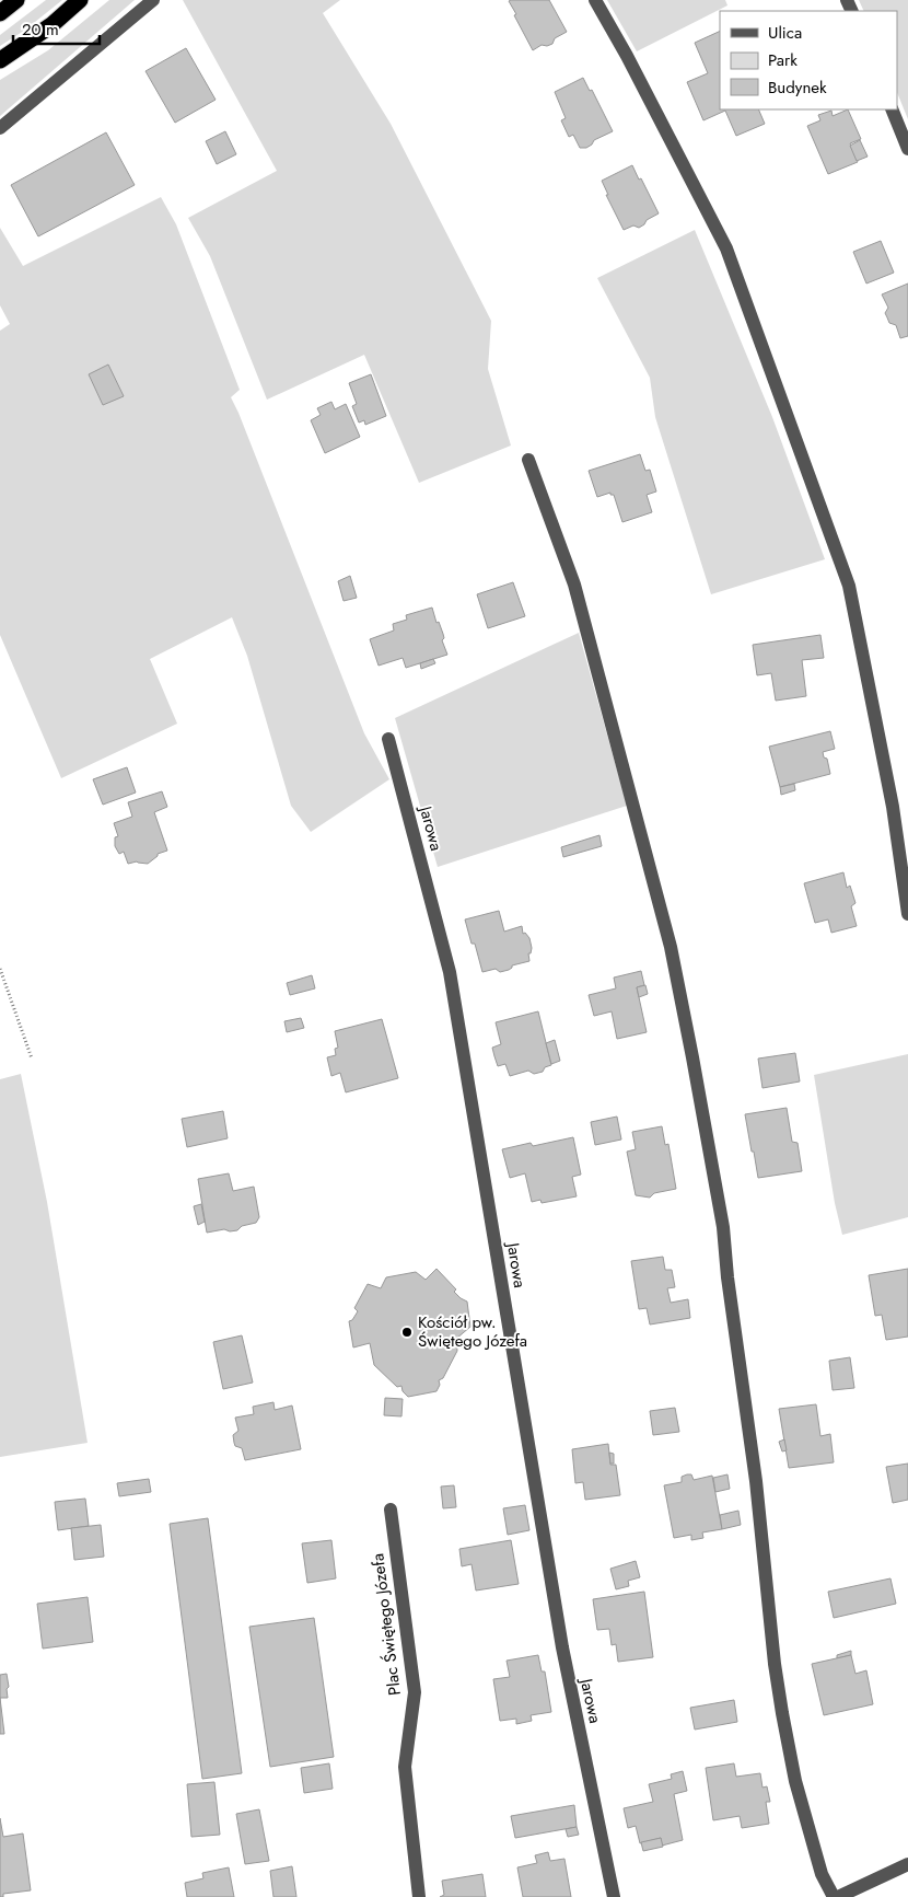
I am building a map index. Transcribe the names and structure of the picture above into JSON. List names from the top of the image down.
{
  "streets": {
    "street": ["Jarowa", "Plac Świętego Józefa"]
  },
  "places": ["Kościół pw. Świętego Józefa"],
  "legend": ["Ulica", "Park", "Budynek"],
  "scale_bar": "20 m"
}
